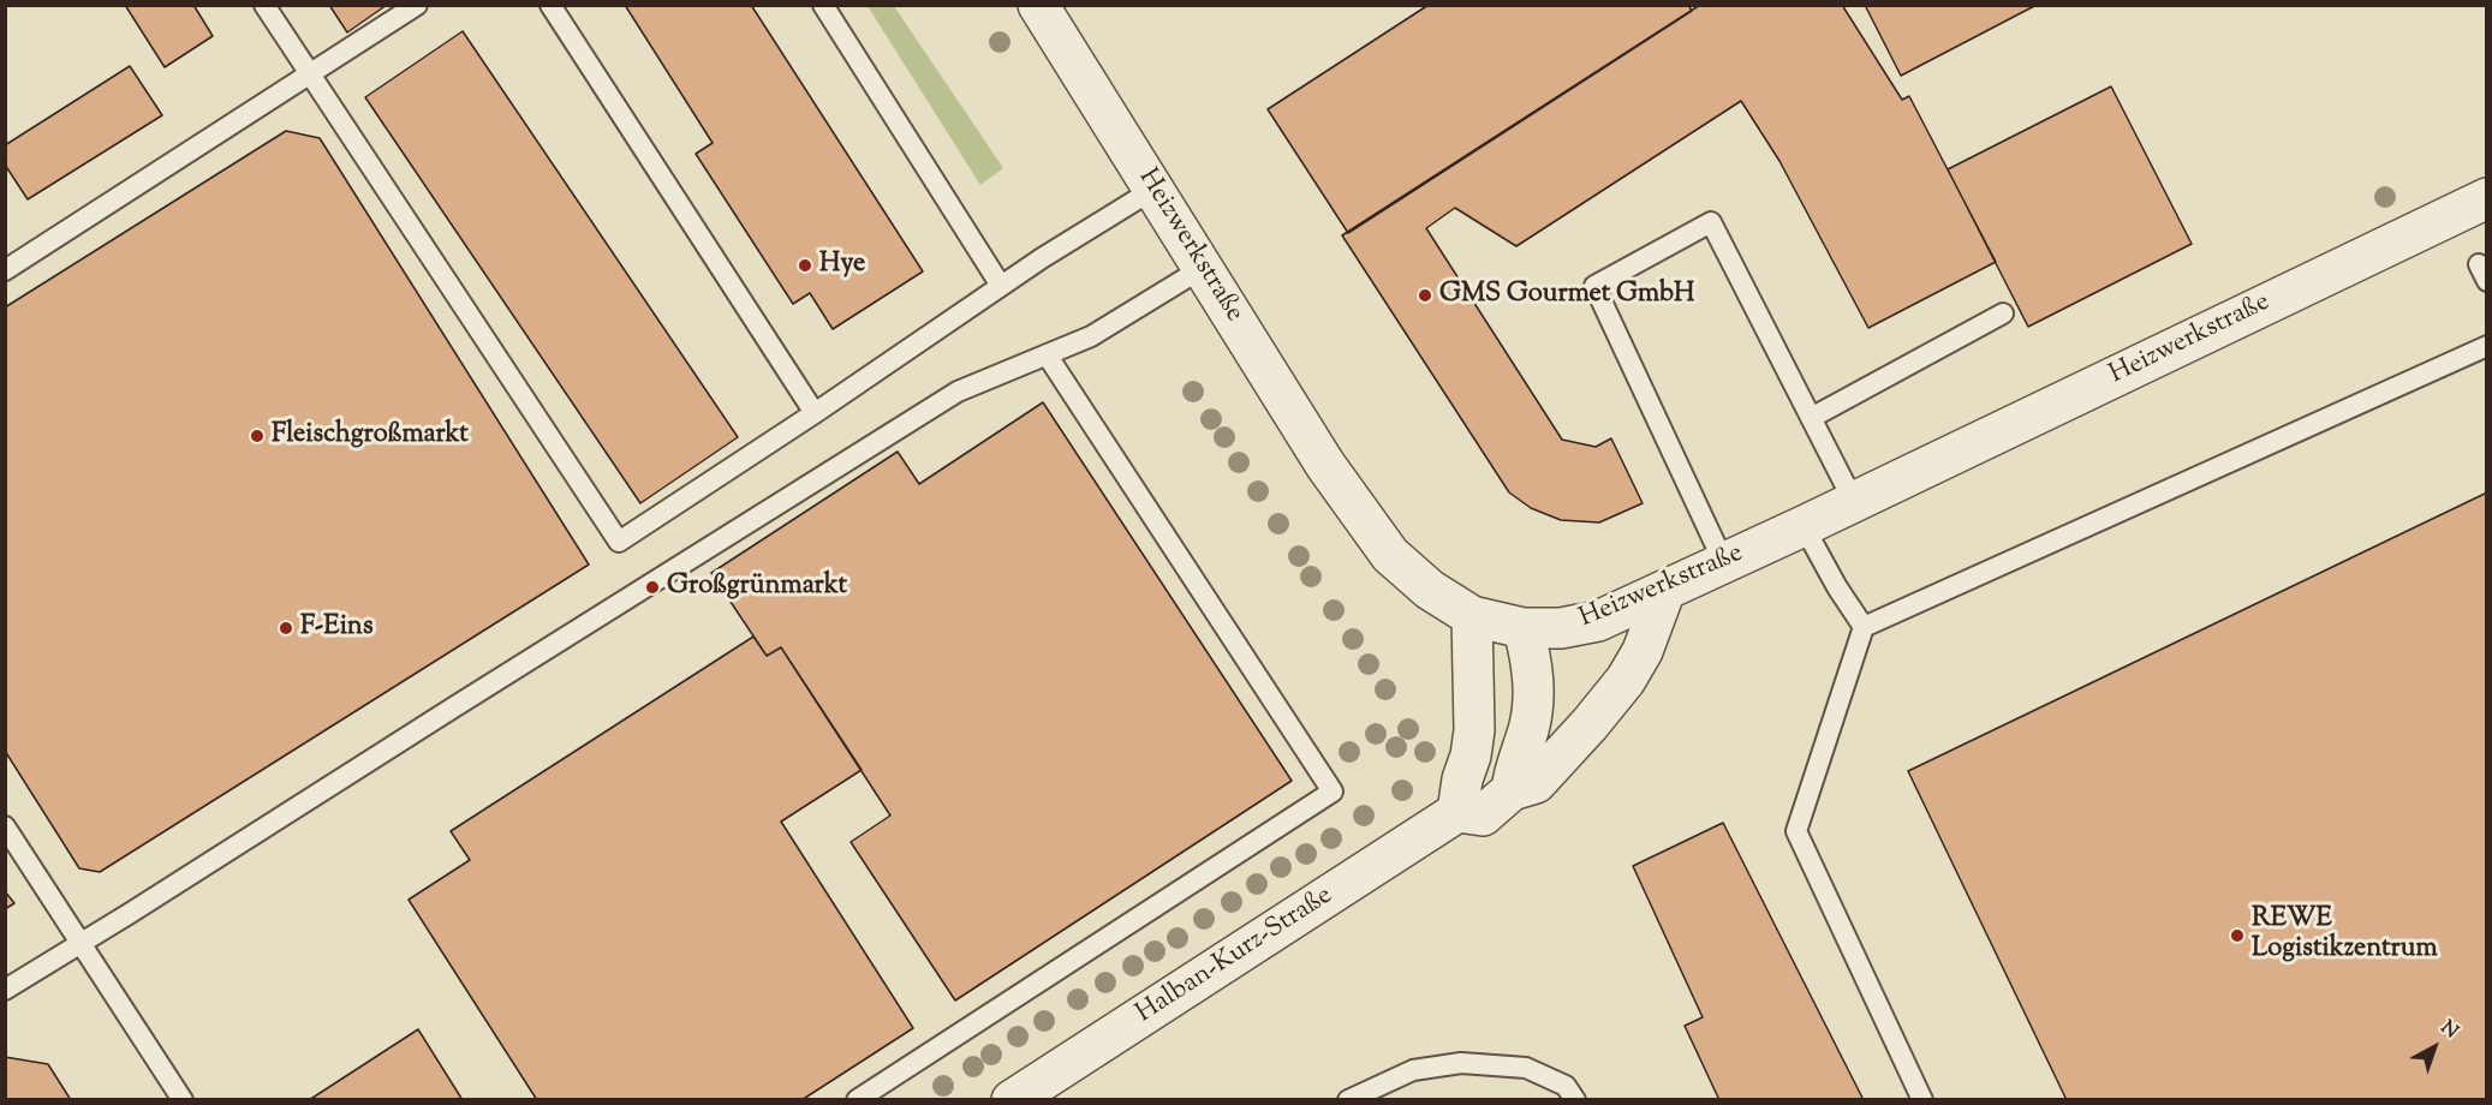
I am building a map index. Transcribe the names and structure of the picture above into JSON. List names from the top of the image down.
{
  "streets": {
    "street": ["Heizwerkstraße", "Halban-Kurz-Straße"]
  },
  "crossings": [
    ["Heizwerkstraße", "Halban-Kurz-Straße"]
  ],
  "places": [
    "Hye",
    "GMS Gourmet GmbH",
    "Fleischgroßmarkt",
    "Großgrünmarkt",
    "F-Eins",
    "REWE Logistikzentrum"
  ],
  "north": "top right"
}
